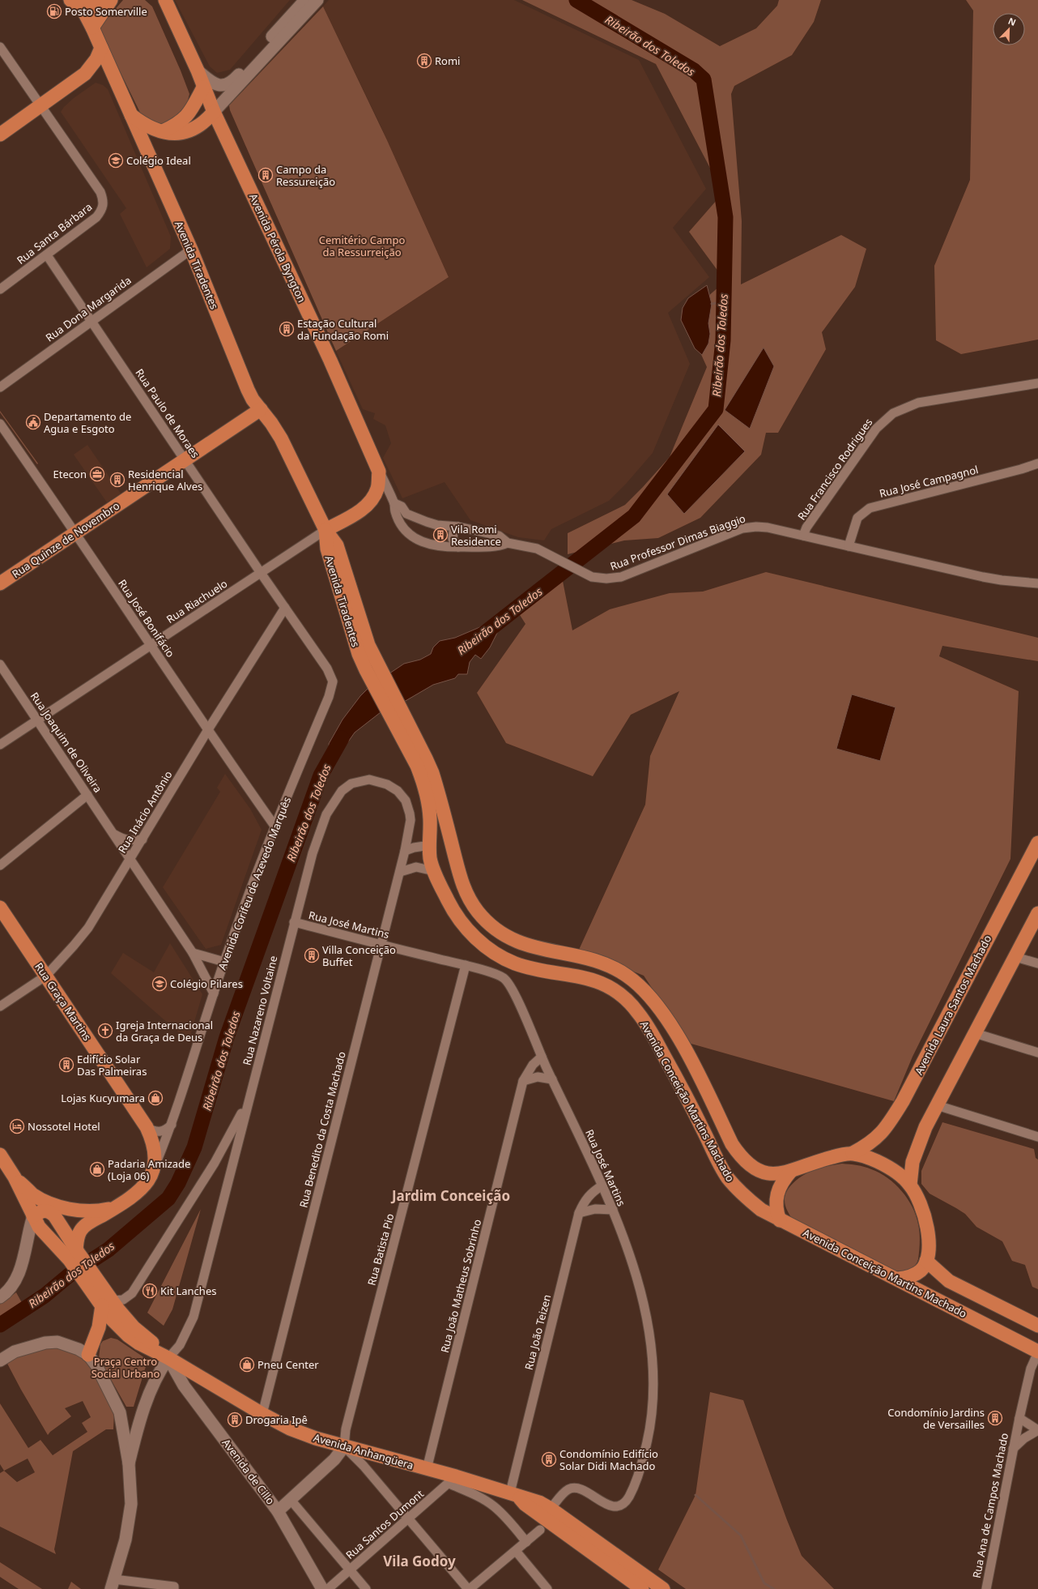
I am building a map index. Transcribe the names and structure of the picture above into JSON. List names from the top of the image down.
{
  "streets": {
    "main road": [
      "Avenida Pérola Byngton",
      "Avenida Tiradentes",
      "Rua Quinze de Novembro",
      "Avenida Corifeu de Azevedo Marquês",
      "Rua Graça Martins",
      "Avenida Laura Santos Machado",
      "Avenida Conceição Martins Machado",
      "Avenida Anhangüera",
      "Avenida de Cillo"
    ],
    "street": [
      "Rua Santa Bárbara",
      "Rua Dona Margarida",
      "Rua Paulo de Moraes",
      "Rua Francisco Rodrigues",
      "Rua José Campagnol",
      "Rua Professor Dimas Biaggio",
      "Rua Riachuelo",
      "Rua José Bonifácio",
      "Rua Joaquim de Oliveira",
      "Rua Inácio Antônio",
      "Rua José Martins",
      "Rua Nazareno Voltaine",
      "Rua Benedito da Costa Machado",
      "Rua Batista Pio",
      "Rua João Matheus Sobrinho",
      "Rua João Teizen",
      "Rua Ana de Campos Machado",
      "Rua Santos Dumont"
    ]
  },
  "crossings": [
    ["Rua Santa Bárbara", "Rua Paulo de Moraes"],
    ["Avenida Pérola Byngton", "Avenida Tiradentes"],
    ["Avenida Pérola Byngton", "Rua Riachuelo"],
    ["Avenida Tiradentes", "Rua Dona Margarida"],
    ["Avenida Tiradentes", "Rua Quinze de Novembro"],
    ["Avenida Tiradentes", "Rua Riachuelo"],
    ["Avenida Tiradentes", "Avenida Conceição Martins Machado"],
    ["Rua Dona Margarida", "Rua Paulo de Moraes"],
    ["Rua Paulo de Moraes", "Rua Quinze de Novembro"],
    ["Rua Paulo de Moraes", "Rua Riachuelo"],
    ["Rua Paulo de Moraes", "Rua Inácio Antônio"],
    ["Rua Paulo de Moraes", "Avenida Corifeu de Azevedo Marquês"],
    ["Rua Francisco Rodrigues", "Rua Professor Dimas Biaggio"],
    ["Rua José Campagnol", "Rua Professor Dimas Biaggio"],
    ["Rua Quinze de Novembro", "Rua José Bonifácio"],
    ["Rua Riachuelo", "Rua José Bonifácio"],
    ["Rua Riachuelo", "Rua Joaquim de Oliveira"],
    ["Rua José Bonifácio", "Rua Inácio Antônio"],
    ["Rua José Bonifácio", "Avenida Corifeu de Azevedo Marquês"],
    ["Rua Joaquim de Oliveira", "Rua Inácio Antônio"],
    ["Rua Joaquim de Oliveira", "Avenida Corifeu de Azevedo Marquês"],
    ["Rua Inácio Antônio", "Rua Graça Martins"],
    ["Avenida Corifeu de Azevedo Marquês", "Rua Graça Martins"],
    ["Rua José Martins", "Rua Nazareno Voltaine"],
    ["Rua José Martins", "Rua Benedito da Costa Machado"],
    ["Rua José Martins", "Rua Batista Pio"],
    ["Rua José Martins", "Rua João Matheus Sobrinho"],
    ["Rua José Martins", "Rua João Teizen"],
    ["Rua José Martins", "Avenida Anhangüera"],
    ["Avenida Laura Santos Machado", "Avenida Conceição Martins Machado"],
    ["Rua Nazareno Voltaine", "Rua Benedito da Costa Machado"],
    ["Rua Nazareno Voltaine", "Avenida Anhangüera"],
    ["Rua Nazareno Voltaine", "Avenida de Cillo"],
    ["Avenida Conceição Martins Machado", "Rua Ana de Campos Machado"],
    ["Rua Benedito da Costa Machado", "Avenida Anhangüera"],
    ["Rua Batista Pio", "Avenida Anhangüera"],
    ["Rua João Matheus Sobrinho", "Avenida Anhangüera"],
    ["Rua João Teizen", "Avenida Anhangüera"],
    ["Avenida Anhangüera", "Avenida de Cillo"],
    ["Avenida Anhangüera", "Rua Santos Dumont"]
  ],
  "districts": ["Jardim Conceição", "Vila Godoy"],
  "water": ["Ribeirão dos Toledos"],
  "parks": ["Cemitério Campo da Ressurreição", "Praça Centro Social Urbano"],
  "places": {
    "fuel station": ["Posto Somerville"],
    "building": [
      "Romi",
      "Campo da Ressureição",
      "Estação Cultural da Fundação Romi",
      "Residencial Henrique Alves",
      "Vila Romi Residence",
      "Villa Conceição Buffet",
      "Edifício Solar Das Palmeiras",
      "Condomínio Jardins de Versailles",
      "Drogaria Ipê",
      "Condomínio Edifício Solar Didi Machado"
    ],
    "school or university": ["Colégio Ideal", "Colégio Pilares"],
    "public building": ["Departamento de Agua e Esgoto"],
    "office": ["Etecon"],
    "church": ["Igreja Internacional da Graça de Deus"],
    "shop": ["Lojas Kucyumara", "Padaria Amizade (Loja 06)", "Pneu Center"],
    "hotel": ["Nossotel Hotel"],
    "restaurant": ["Kit Lanches"]
  },
  "north": "top right"
}
